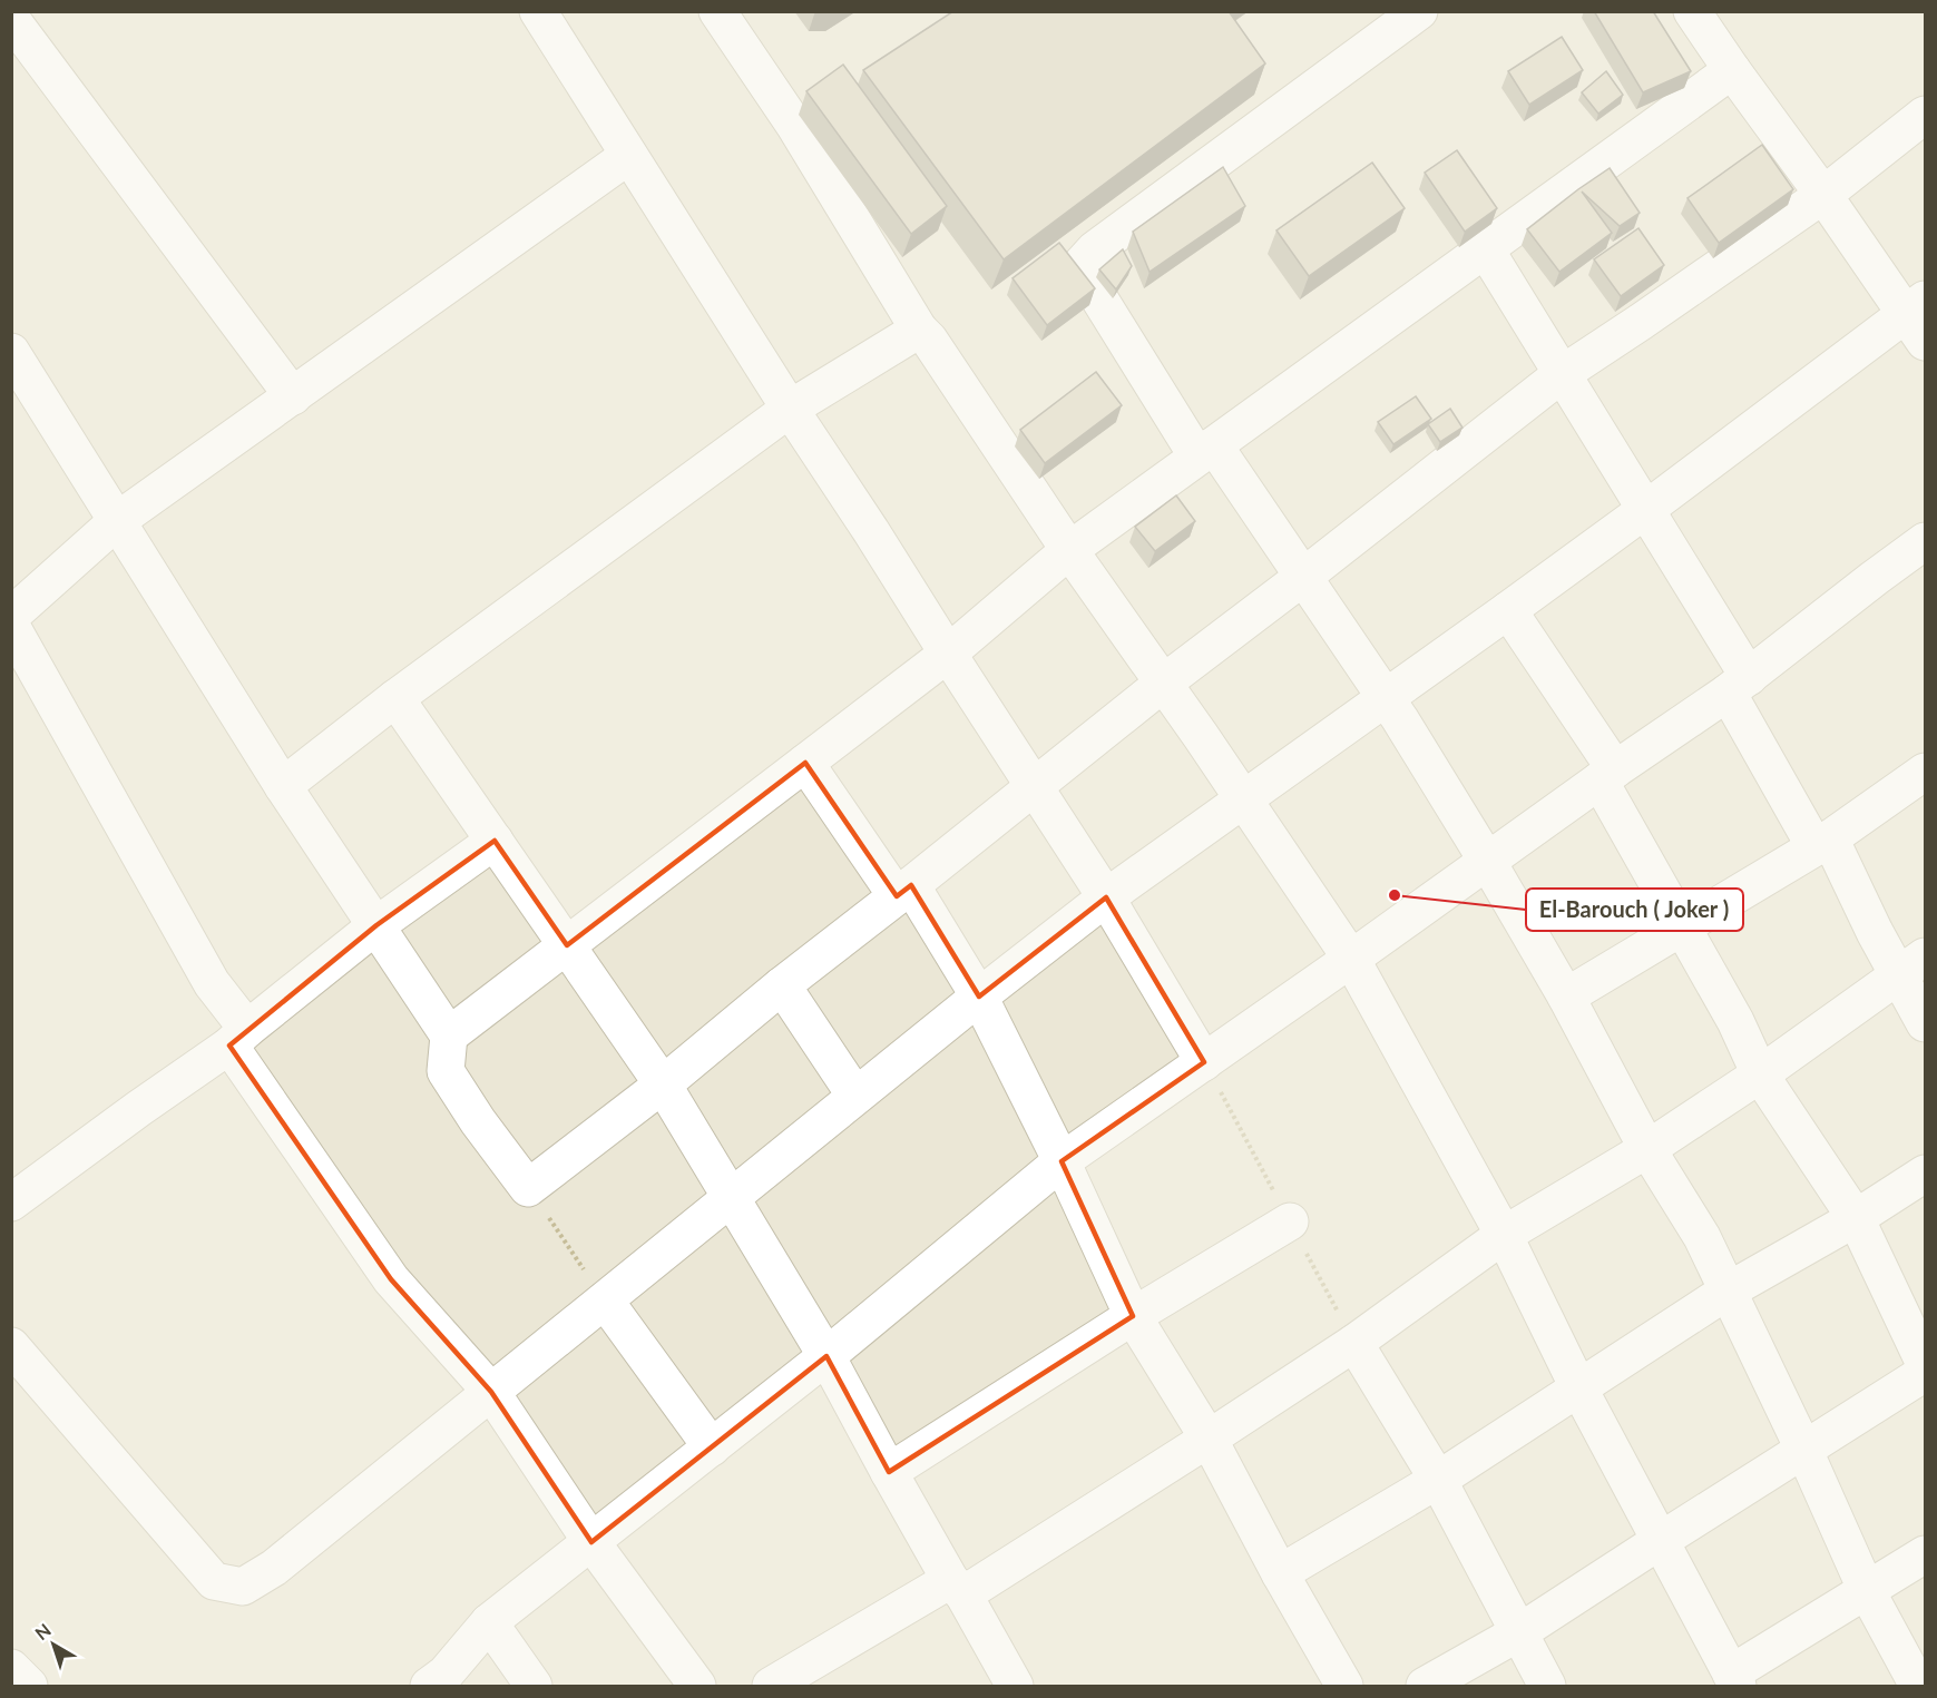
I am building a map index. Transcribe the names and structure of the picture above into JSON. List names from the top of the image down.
{
  "places": ["El-Barouch ( Joker )"],
  "north": "top left"
}
